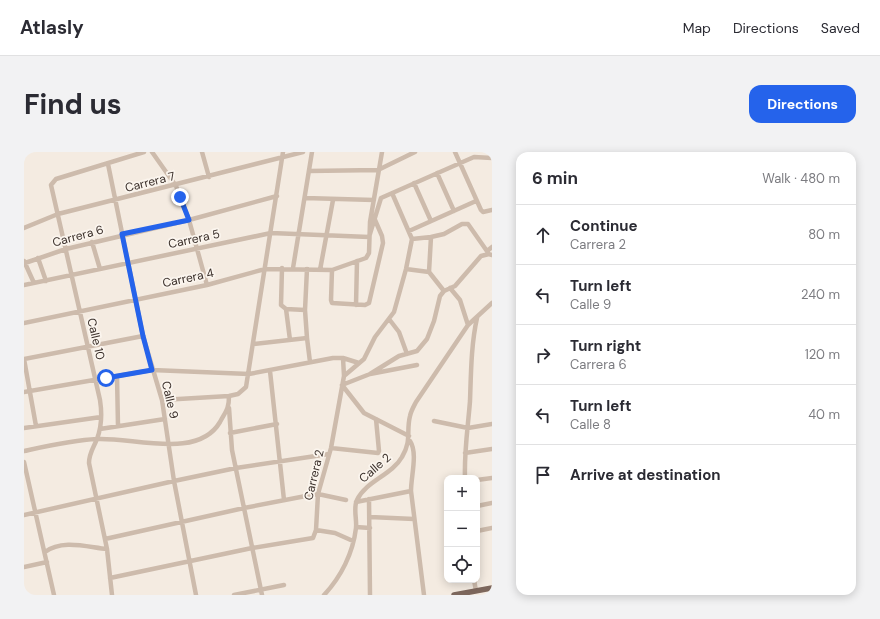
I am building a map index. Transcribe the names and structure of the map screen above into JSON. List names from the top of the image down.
{
  "streets": {
    "street": [
      "Carrera 7",
      "Carrera 6",
      "Carrera 5",
      "Carrera 4",
      "Calle 10",
      "Calle 9",
      "Calle 2",
      "Carrera 2"
    ]
  },
  "crossings": [
    ["Carrera 7", "Calle 10"],
    ["Carrera 7", "Calle 9"],
    ["Carrera 6", "Calle 10"],
    ["Carrera 6", "Calle 9"],
    ["Carrera 5", "Calle 10"],
    ["Carrera 5", "Calle 9"],
    ["Carrera 4", "Calle 10"],
    ["Carrera 4", "Calle 9"],
    ["Calle 10", "Calle 9"]
  ],
  "page": {
    "header": "Atlasly",
    "nav": ["Map", "Directions", "Saved"],
    "buttons": "Directions",
    "title": "Find us",
    "heading": ["6 min", "Walk · 480 m"],
    "list": [
      ["Continue", "Carrera 2", "80 m"],
      ["Turn left", "Calle 9", "240 m"],
      ["Turn right", "Carrera 6", "120 m"],
      ["Turn left", "Calle 8", "40 m"],
      "Arrive at destination"
    ],
    "map_buttons": ["+", "−"]
  }
}
